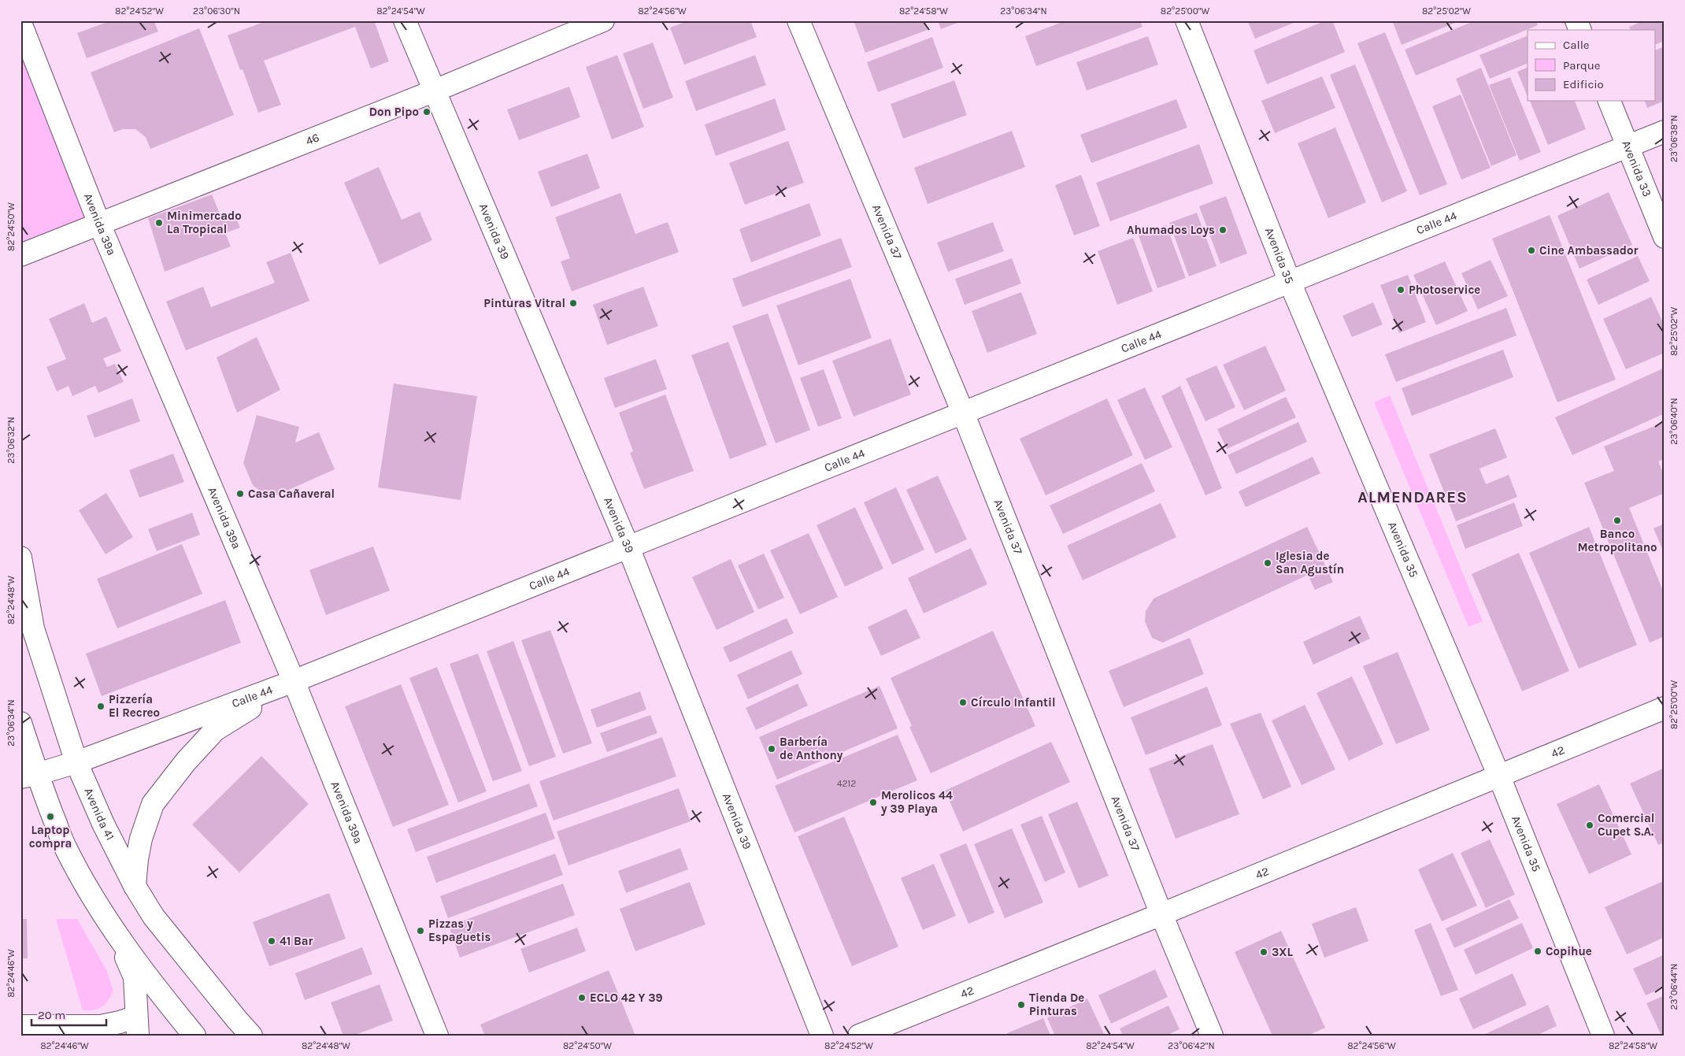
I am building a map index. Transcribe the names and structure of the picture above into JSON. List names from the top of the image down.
{
  "streets": {
    "street": [
      "46",
      "Avenida 33",
      "Calle 44",
      "Avenida 39a",
      "Avenida 37",
      "Avenida 39",
      "Avenida 35",
      "42",
      "Avenida 41"
    ]
  },
  "crossings": [
    ["46", "Avenida 39a"],
    ["46", "Avenida 39"],
    ["Avenida 33", "Calle 44"],
    ["Calle 44", "Avenida 39a"],
    ["Calle 44", "Avenida 37"],
    ["Calle 44", "Avenida 39"],
    ["Calle 44", "Avenida 35"],
    ["Calle 44", "Avenida 41"],
    ["Avenida 37", "42"],
    ["Avenida 35", "42"]
  ],
  "districts": ["ALMENDARES"],
  "places": [
    "Don Pipo",
    "Minimercado La Tropical",
    "Ahumados Loys",
    "Cine Ambassador",
    "Photoservice",
    "Pinturas Vitral",
    "Casa Cañaveral",
    "Banco Metropolitano",
    "Iglesia de San Agustín",
    "Círculo Infantil",
    "Pizzería El Recreo",
    "Barbería de Anthony",
    "Merolicos 44 y 39 Playa",
    "Laptop compra",
    "Comercial Cupet S.A.",
    "Pizzas y Espaguetis",
    "41 Bar",
    "Copihue",
    "3XL",
    "ECLO 42 Y 39",
    "Tienda De Pinturas"
  ],
  "house_numbers": ["4212"],
  "legend": ["Calle", "Parque", "Edificio"],
  "scale_bar": "20 m",
  "coordinates": [
    "82°24'52\"W",
    "23°06'30\"N",
    "82°24'54\"W",
    "82°24'56\"W",
    "82°24'58\"W",
    "23°06'34\"N",
    "82°25'00\"W",
    "82°25'02\"W",
    "23°06'38\"N",
    "82°24'50\"W",
    "23°06'40\"N",
    "23°06'32\"N",
    "82°24'48\"W",
    "82°24'46\"W",
    "23°06'44\"N",
    "23°06'42\"N"
  ]
}
